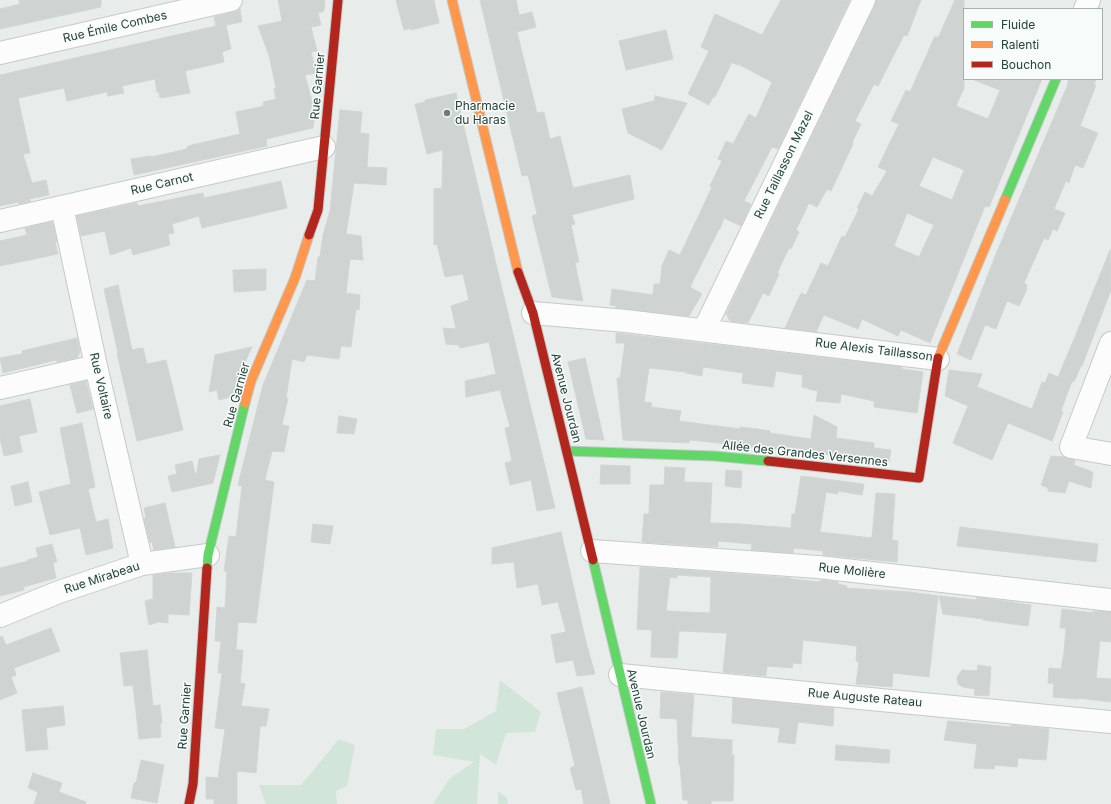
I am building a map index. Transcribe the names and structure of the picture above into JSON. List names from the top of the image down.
{
  "streets": {
    "street": [
      "Rue Émile Combes",
      "Rue Garnier",
      "Rue Taillasson Mazel",
      "Rue Carnot",
      "Rue Alexis Taillasson",
      "Rue Voltaire",
      "Avenue Jourdan",
      "Allée des Grandes Versennes",
      "Rue Molière",
      "Rue Mirabeau",
      "Rue Auguste Rateau"
    ]
  },
  "crossings": [
    ["Rue Garnier", "Rue Carnot"],
    ["Rue Garnier", "Rue Mirabeau"],
    ["Rue Taillasson Mazel", "Rue Alexis Taillasson"],
    ["Rue Carnot", "Rue Voltaire"],
    ["Rue Alexis Taillasson", "Avenue Jourdan"],
    ["Rue Alexis Taillasson", "Allée des Grandes Versennes"],
    ["Rue Voltaire", "Rue Mirabeau"],
    ["Avenue Jourdan", "Allée des Grandes Versennes"],
    ["Avenue Jourdan", "Rue Molière"],
    ["Avenue Jourdan", "Rue Auguste Rateau"]
  ],
  "places": ["Pharmacie du Haras"],
  "legend": ["Fluide", "Ralenti", "Bouchon"]
}
